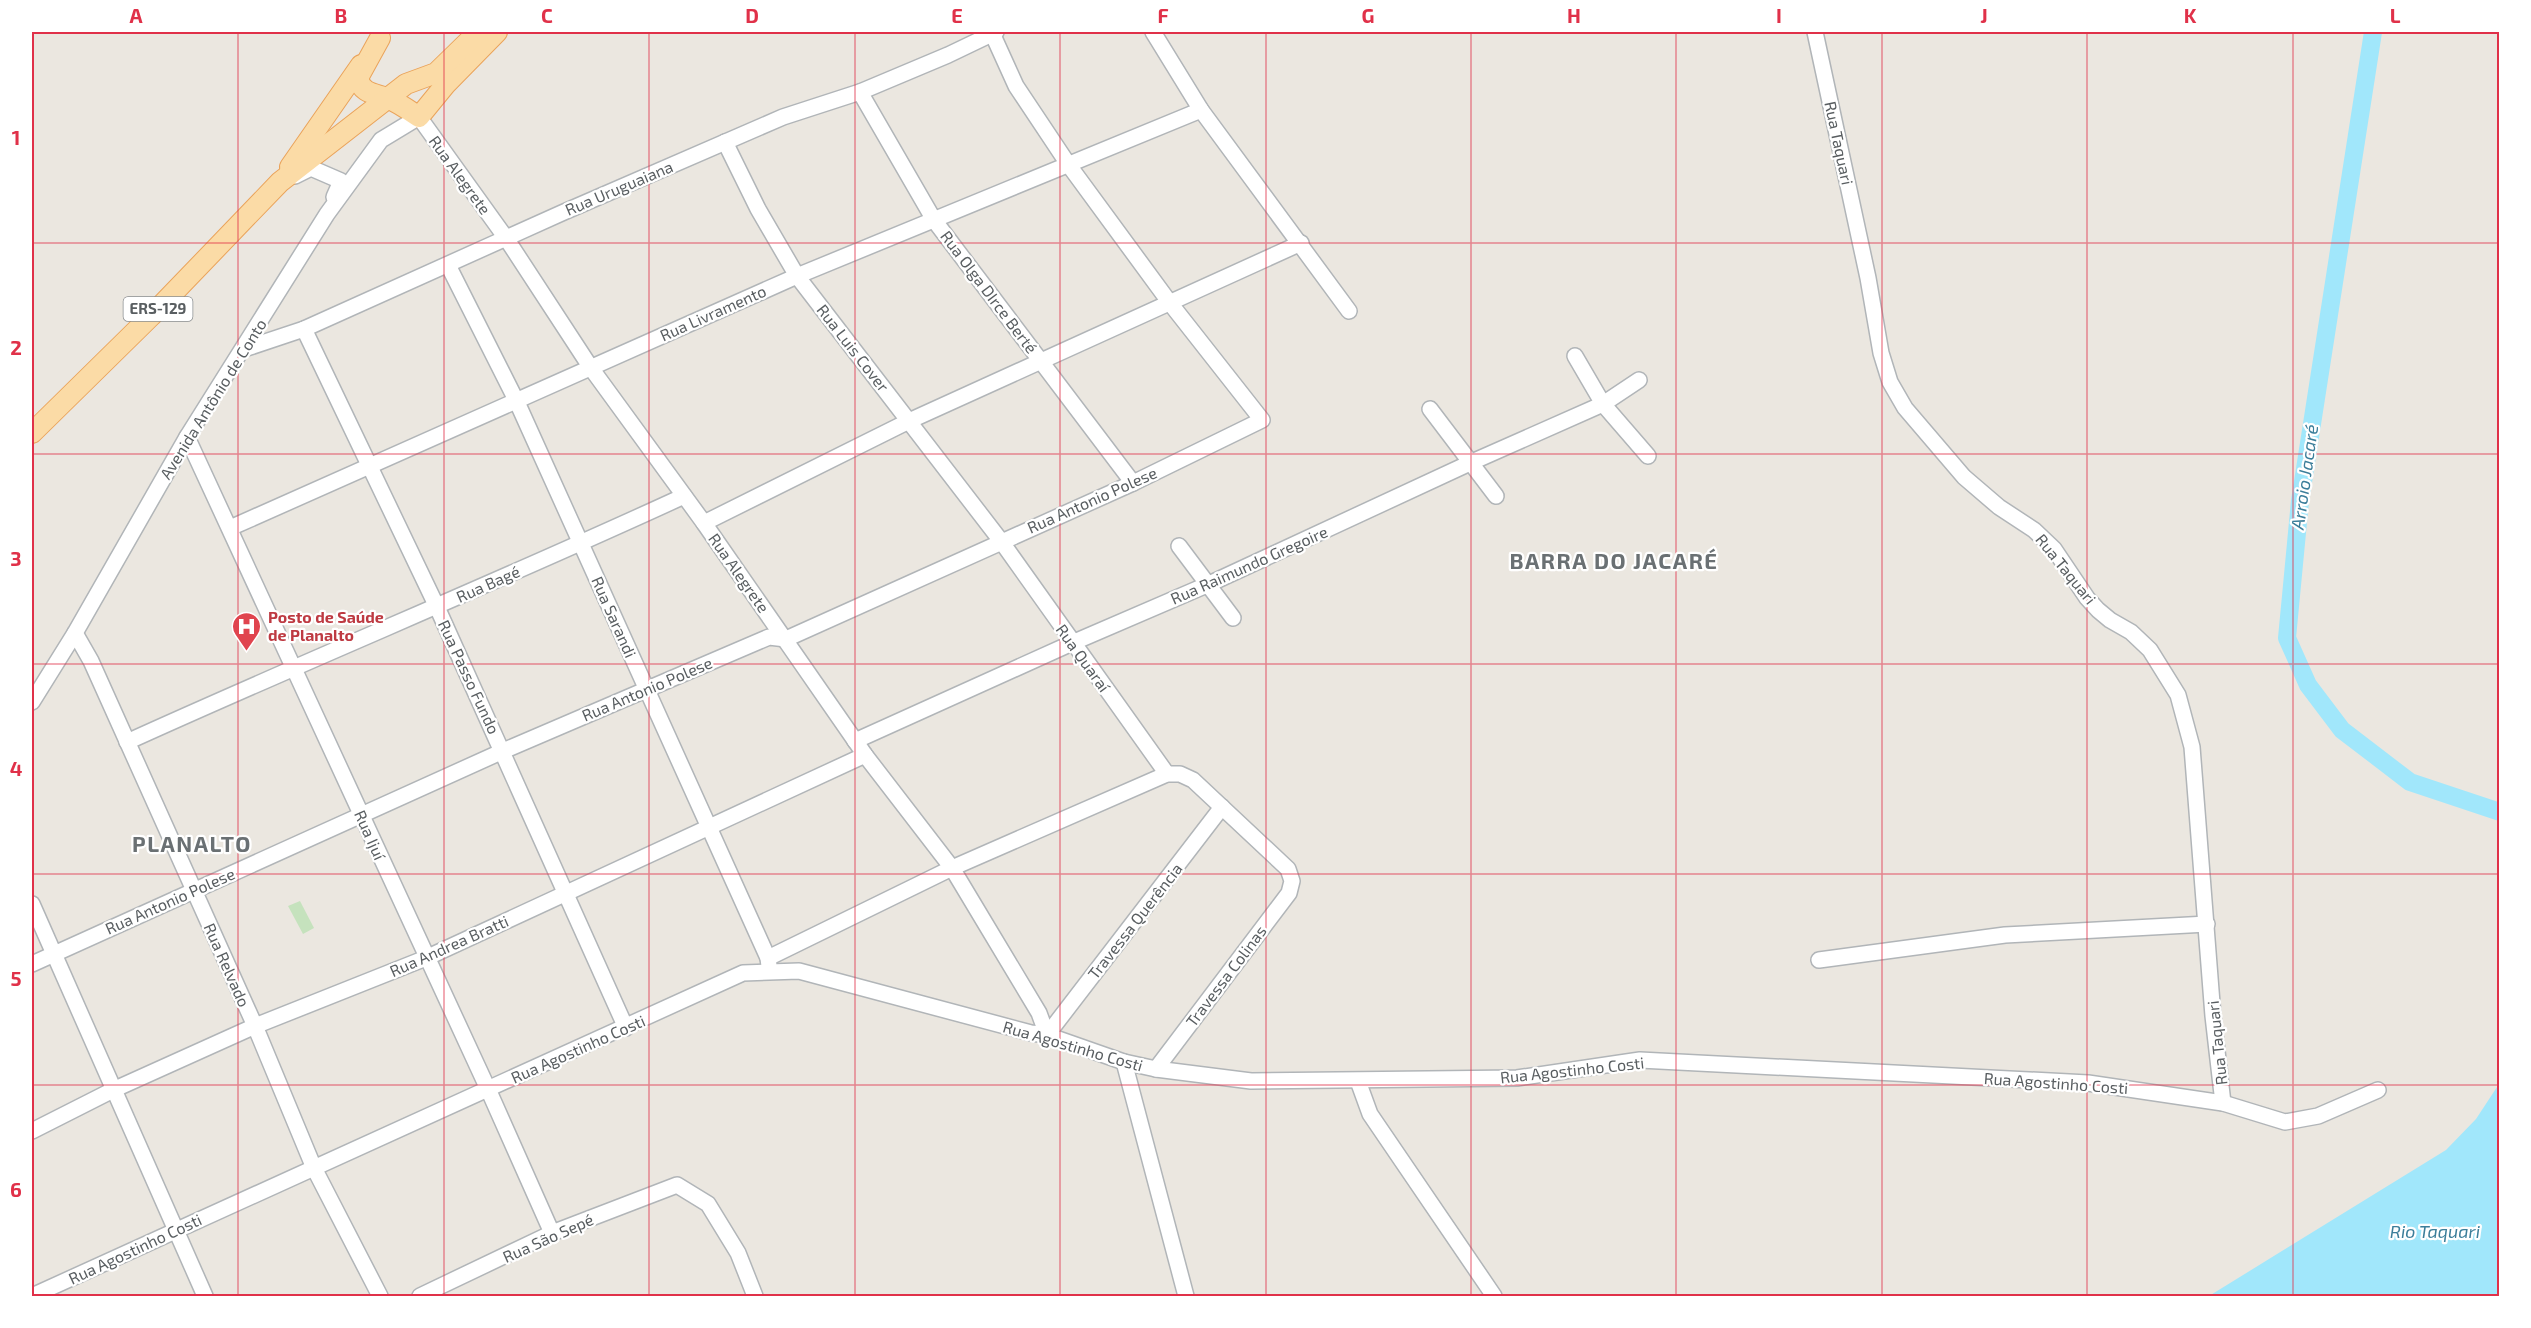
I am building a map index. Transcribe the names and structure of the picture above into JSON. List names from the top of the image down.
{
  "streets": {
    "main road": ["ERS-129"],
    "street": [
      "Rua Taquari",
      "Rua Alegrete",
      "Rua Uruguaiana",
      "Rua Olga DIrce Berté",
      "Rua Livramento",
      "Rua Luis Cover",
      "Avenida Antônio de Conto",
      "Rua Antonio Polese",
      "Rua Raimundo Gregoire",
      "Rua Bagé",
      "Rua Sarandi",
      "Rua Quaraí",
      "Rua Passo Fundo",
      "Rua Ijuí",
      "Travessa Querência",
      "Rua Andrea Bratti",
      "Rua Relvado",
      "Travessa Colinas",
      "Rua Agostinho Costi",
      "Rua São Sepé"
    ]
  },
  "crossings": [
    ["Rua Taquari", "Rua Agostinho Costi"],
    ["Rua Alegrete", "Rua Uruguaiana"],
    ["Rua Alegrete", "Rua Livramento"],
    ["Rua Alegrete", "Avenida Antônio de Conto"],
    ["Rua Alegrete", "Rua Antonio Polese"],
    ["Rua Alegrete", "Rua Raimundo Gregoire"],
    ["Rua Alegrete", "Rua Bagé"],
    ["Rua Alegrete", "Travessa Querência"],
    ["Rua Alegrete", "Rua Andrea Bratti"],
    ["Rua Alegrete", "Rua Agostinho Costi"],
    ["Rua Uruguaiana", "Rua Olga DIrce Berté"],
    ["Rua Uruguaiana", "Rua Luis Cover"],
    ["Rua Uruguaiana", "Avenida Antônio de Conto"],
    ["Rua Uruguaiana", "Rua Sarandi"],
    ["Rua Uruguaiana", "Rua Passo Fundo"],
    ["Rua Olga DIrce Berté", "Rua Livramento"],
    ["Rua Olga DIrce Berté", "Rua Antonio Polese"],
    ["Rua Livramento", "Rua Luis Cover"],
    ["Rua Livramento", "Rua Sarandi"],
    ["Rua Livramento", "Rua Passo Fundo"],
    ["Rua Livramento", "Rua Ijuí"],
    ["Rua Luis Cover", "Rua Antonio Polese"],
    ["Rua Luis Cover", "Rua Quaraí"],
    ["Avenida Antônio de Conto", "Rua Ijuí"],
    ["Avenida Antônio de Conto", "Rua Relvado"],
    ["Rua Antonio Polese", "Rua Sarandi"],
    ["Rua Antonio Polese", "Rua Quaraí"],
    ["Rua Antonio Polese", "Rua Passo Fundo"],
    ["Rua Antonio Polese", "Rua Ijuí"],
    ["Rua Antonio Polese", "Rua Relvado"],
    ["Rua Raimundo Gregoire", "Rua Quaraí"],
    ["Rua Bagé", "Rua Sarandi"],
    ["Rua Bagé", "Rua Passo Fundo"],
    ["Rua Bagé", "Rua Ijuí"],
    ["Rua Bagé", "Rua Relvado"],
    ["Rua Sarandi", "Rua Andrea Bratti"],
    ["Rua Sarandi", "Rua Agostinho Costi"],
    ["Rua Passo Fundo", "Rua Andrea Bratti"],
    ["Rua Passo Fundo", "Rua Agostinho Costi"],
    ["Rua Ijuí", "Rua Andrea Bratti"],
    ["Rua Ijuí", "Rua Agostinho Costi"],
    ["Rua Ijuí", "Rua São Sepé"],
    ["Travessa Querência", "Travessa Colinas"],
    ["Travessa Querência", "Rua Agostinho Costi"],
    ["Rua Andrea Bratti", "Rua Relvado"],
    ["Rua Relvado", "Rua Agostinho Costi"],
    ["Travessa Colinas", "Rua Agostinho Costi"]
  ],
  "districts": ["BARRA DO JACARÉ", "PLANALTO"],
  "water": ["Arroio Jacaré", "Rio Taquari"],
  "places": {
    "hospital": ["Posto de Saúde de Planalto"]
  },
  "grid": {
    "columns": [
      "A",
      "B",
      "C",
      "D",
      "E",
      "F",
      "G",
      "H",
      "I",
      "J",
      "K",
      "L"
    ],
    "rows": [
      "1",
      "2",
      "3",
      "4",
      "5",
      "6"
    ]
  }
}
